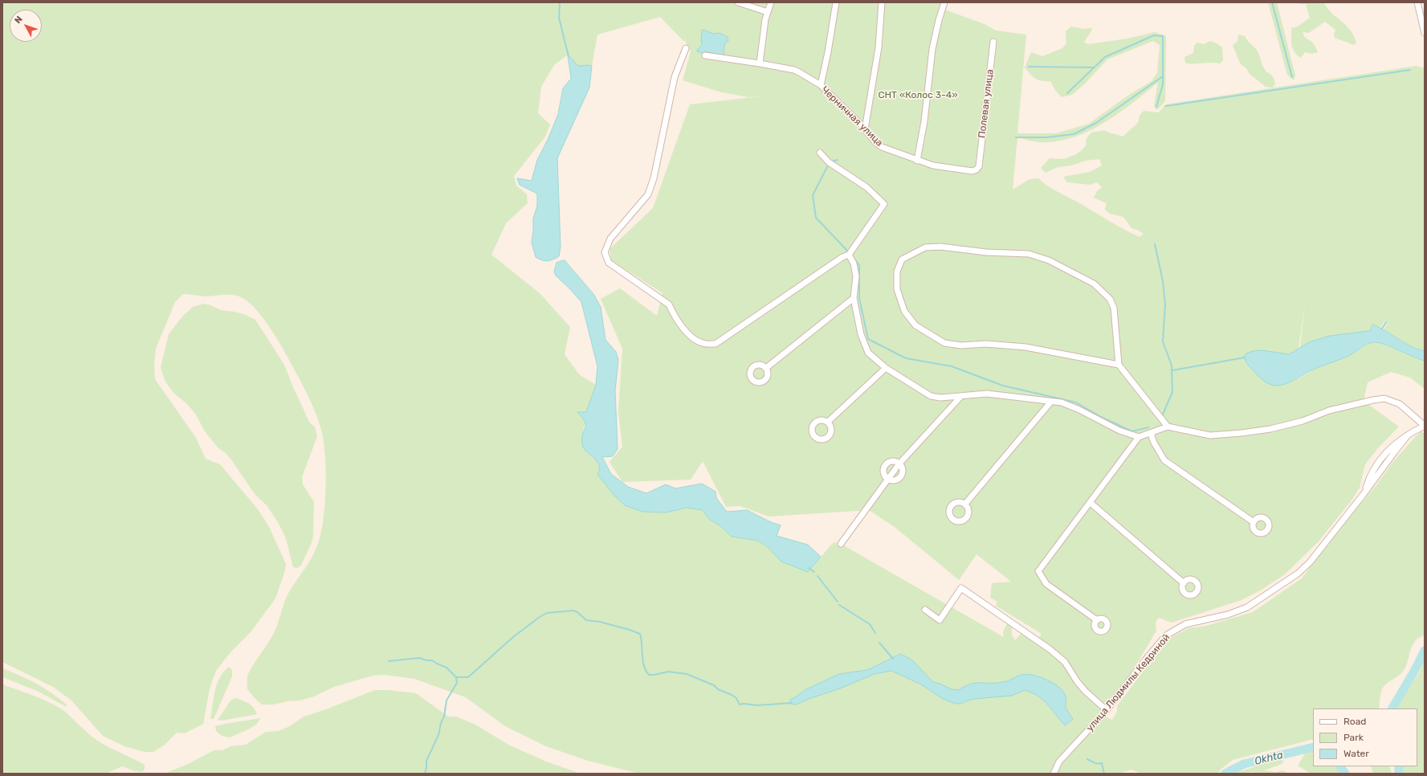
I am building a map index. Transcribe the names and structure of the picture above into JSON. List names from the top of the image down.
{
  "streets": {
    "street": ["Полевая улица", "Черничная улица", "улица Людмилы Кедриной"]
  },
  "crossings": [
    ["Полевая улица", "Черничная улица"]
  ],
  "water": ["Okhta"],
  "parks": ["СНТ «Колос 3-4»"],
  "legend": ["Road", "Park", "Water"],
  "north": "top left"
}
